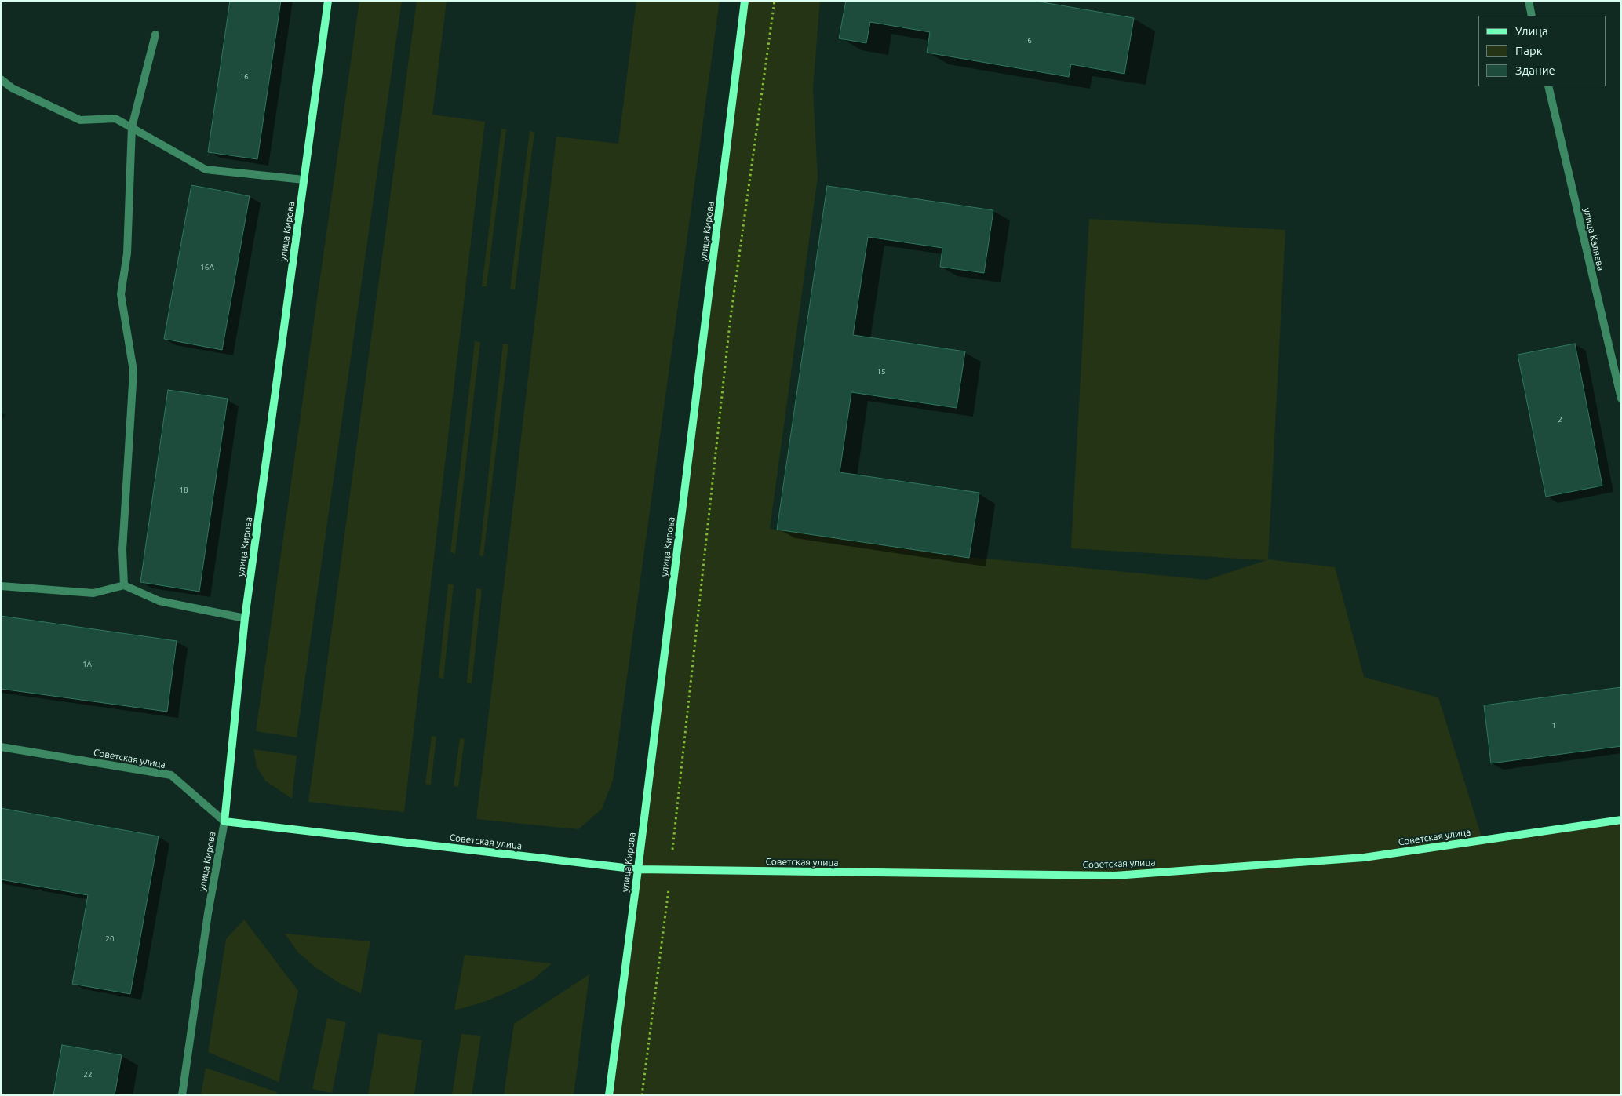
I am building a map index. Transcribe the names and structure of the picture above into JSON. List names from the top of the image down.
{
  "streets": {
    "street": ["улица Кирова", "улица Каляева", "Советская улица"]
  },
  "crossings": [
    ["улица Кирова", "Советская улица"]
  ],
  "house_numbers": [
    "6",
    "16",
    "16А",
    "15",
    "2",
    "18",
    "1А",
    "1",
    "20",
    "22"
  ],
  "legend": ["Улица", "Парк", "Здание"]
}
